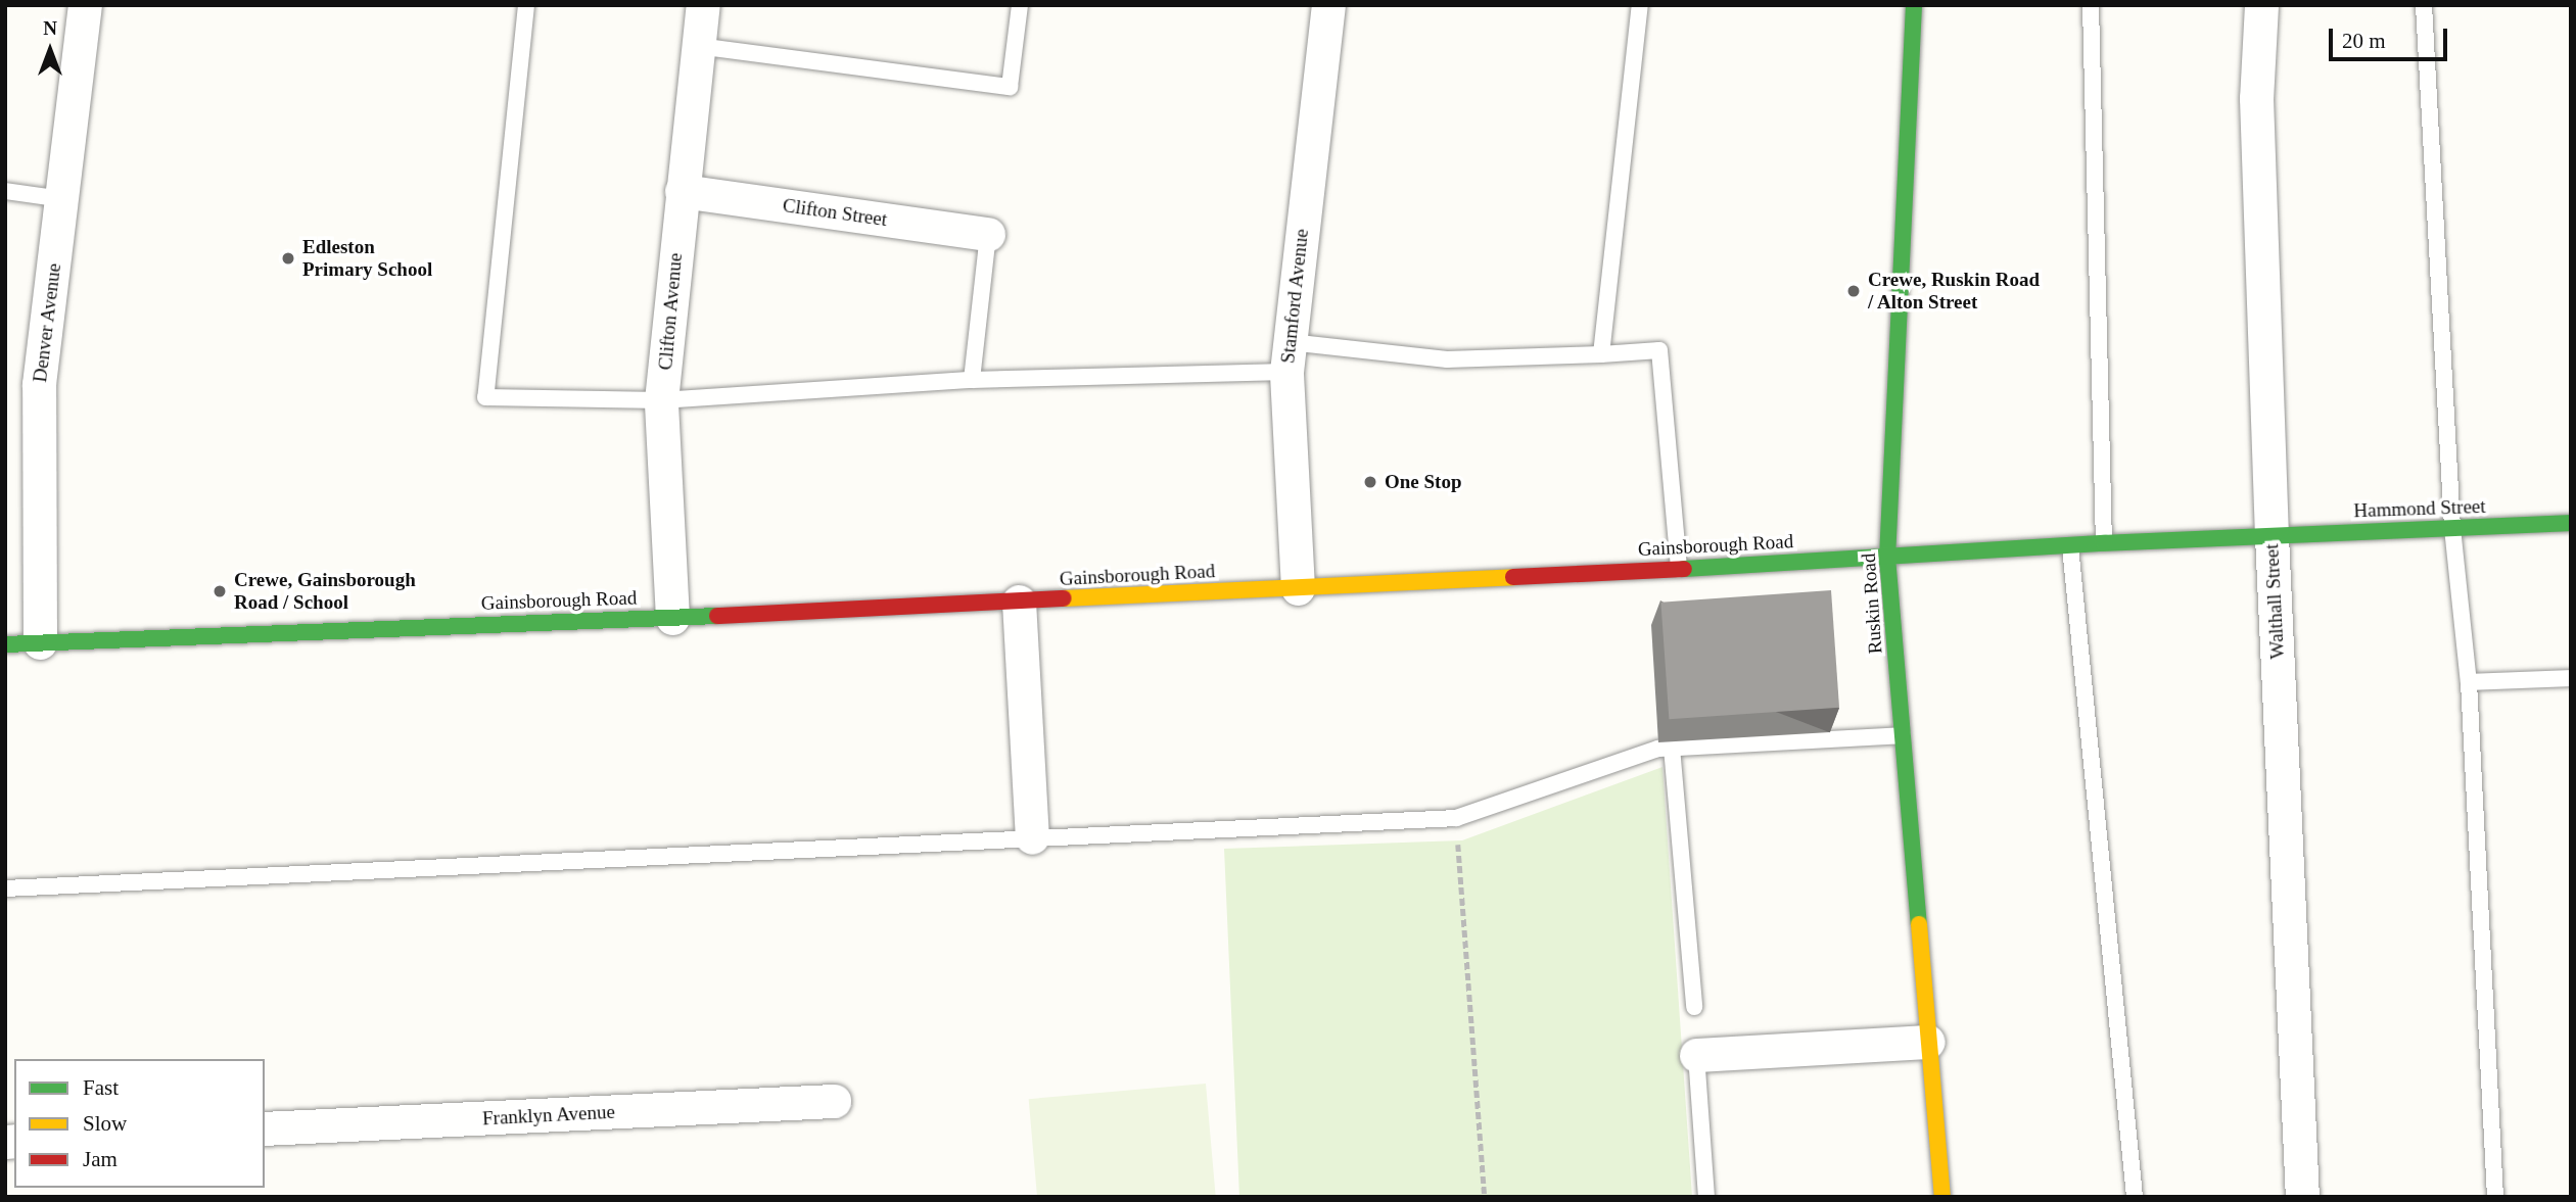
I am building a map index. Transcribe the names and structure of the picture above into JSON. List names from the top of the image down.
{
  "streets": {
    "street": [
      "Clifton Street",
      "Stamford Avenue",
      "Clifton Avenue",
      "Denver Avenue",
      "Hammond Street",
      "Gainsborough Road",
      "Walthall Street",
      "Ruskin Road",
      "Franklyn Avenue"
    ]
  },
  "crossings": [
    ["Clifton Street", "Clifton Avenue"],
    ["Stamford Avenue", "Gainsborough Road"],
    ["Clifton Avenue", "Gainsborough Road"],
    ["Denver Avenue", "Gainsborough Road"],
    ["Hammond Street", "Gainsborough Road"],
    ["Hammond Street", "Walthall Street"],
    ["Gainsborough Road", "Walthall Street"],
    ["Gainsborough Road", "Ruskin Road"]
  ],
  "places": [
    "Edleston Primary School",
    "Crewe, Ruskin Road / Alton Street",
    "One Stop",
    "Crewe, Gainsborough Road / School"
  ],
  "legend": ["Fast", "Slow", "Jam"],
  "scale_bar": "20 m",
  "north": "top"
}
